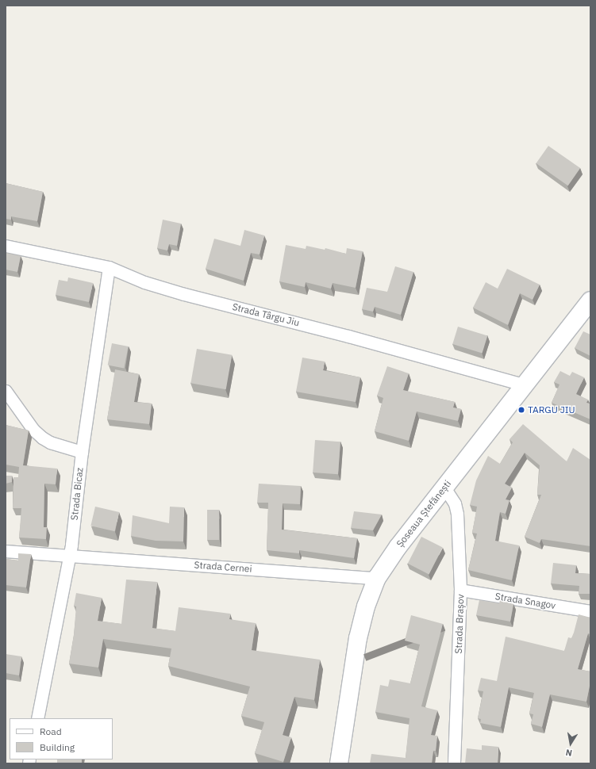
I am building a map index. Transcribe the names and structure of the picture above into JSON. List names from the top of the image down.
{
  "streets": {
    "main road": ["Șoseaua Ștefănești"],
    "street": [
      "Strada Târgu Jiu",
      "Strada Bicaz",
      "Strada Cernei",
      "Strada Snagov",
      "Strada Brașov"
    ]
  },
  "crossings": [
    ["Strada Târgu Jiu", "Strada Bicaz"],
    ["Strada Târgu Jiu", "Șoseaua Ștefănești"],
    ["Strada Bicaz", "Strada Cernei"],
    ["Șoseaua Ștefănești", "Strada Cernei"],
    ["Șoseaua Ștefănești", "Strada Brașov"],
    ["Strada Snagov", "Strada Brașov"]
  ],
  "places": ["TARGU JIU"],
  "legend": ["Road", "Building"],
  "north": "bottom"
}
